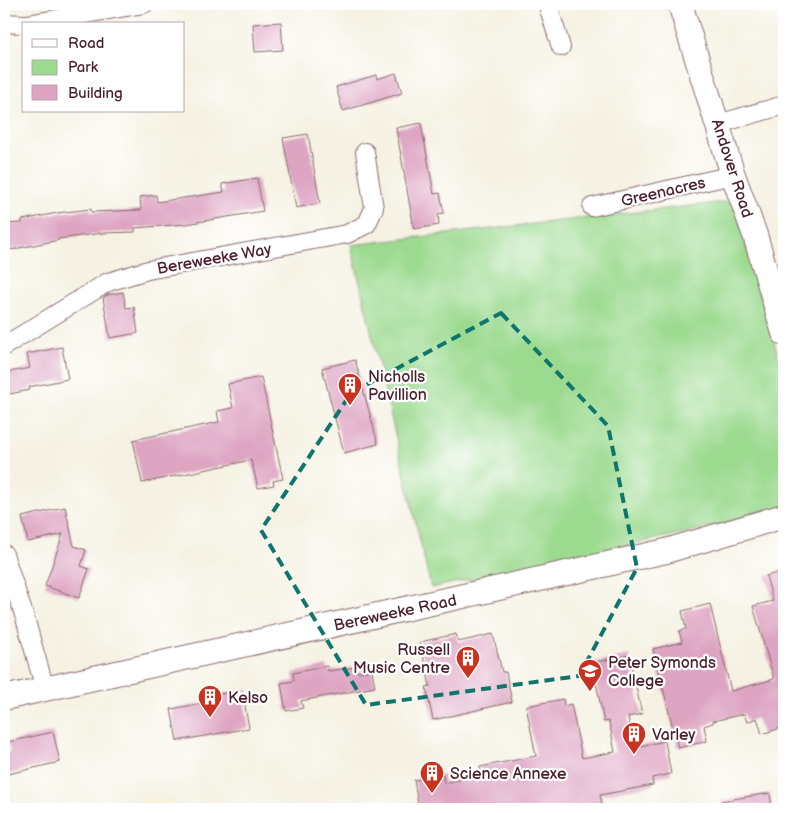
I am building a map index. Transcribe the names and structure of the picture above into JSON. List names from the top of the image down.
{
  "streets": {
    "main road": ["Andover Road", "Bereweeke Road"],
    "street": ["Greenacres", "Bereweeke Way"]
  },
  "crossings": [
    ["Andover Road", "Greenacres"]
  ],
  "places": {
    "building": [
      "Nicholls Pavillion",
      "Russell Music Centre",
      "Kelso",
      "Varley",
      "Science Annexe"
    ],
    "school or university": ["Peter Symonds College"]
  },
  "legend": ["Road", "Park", "Building"]
}
